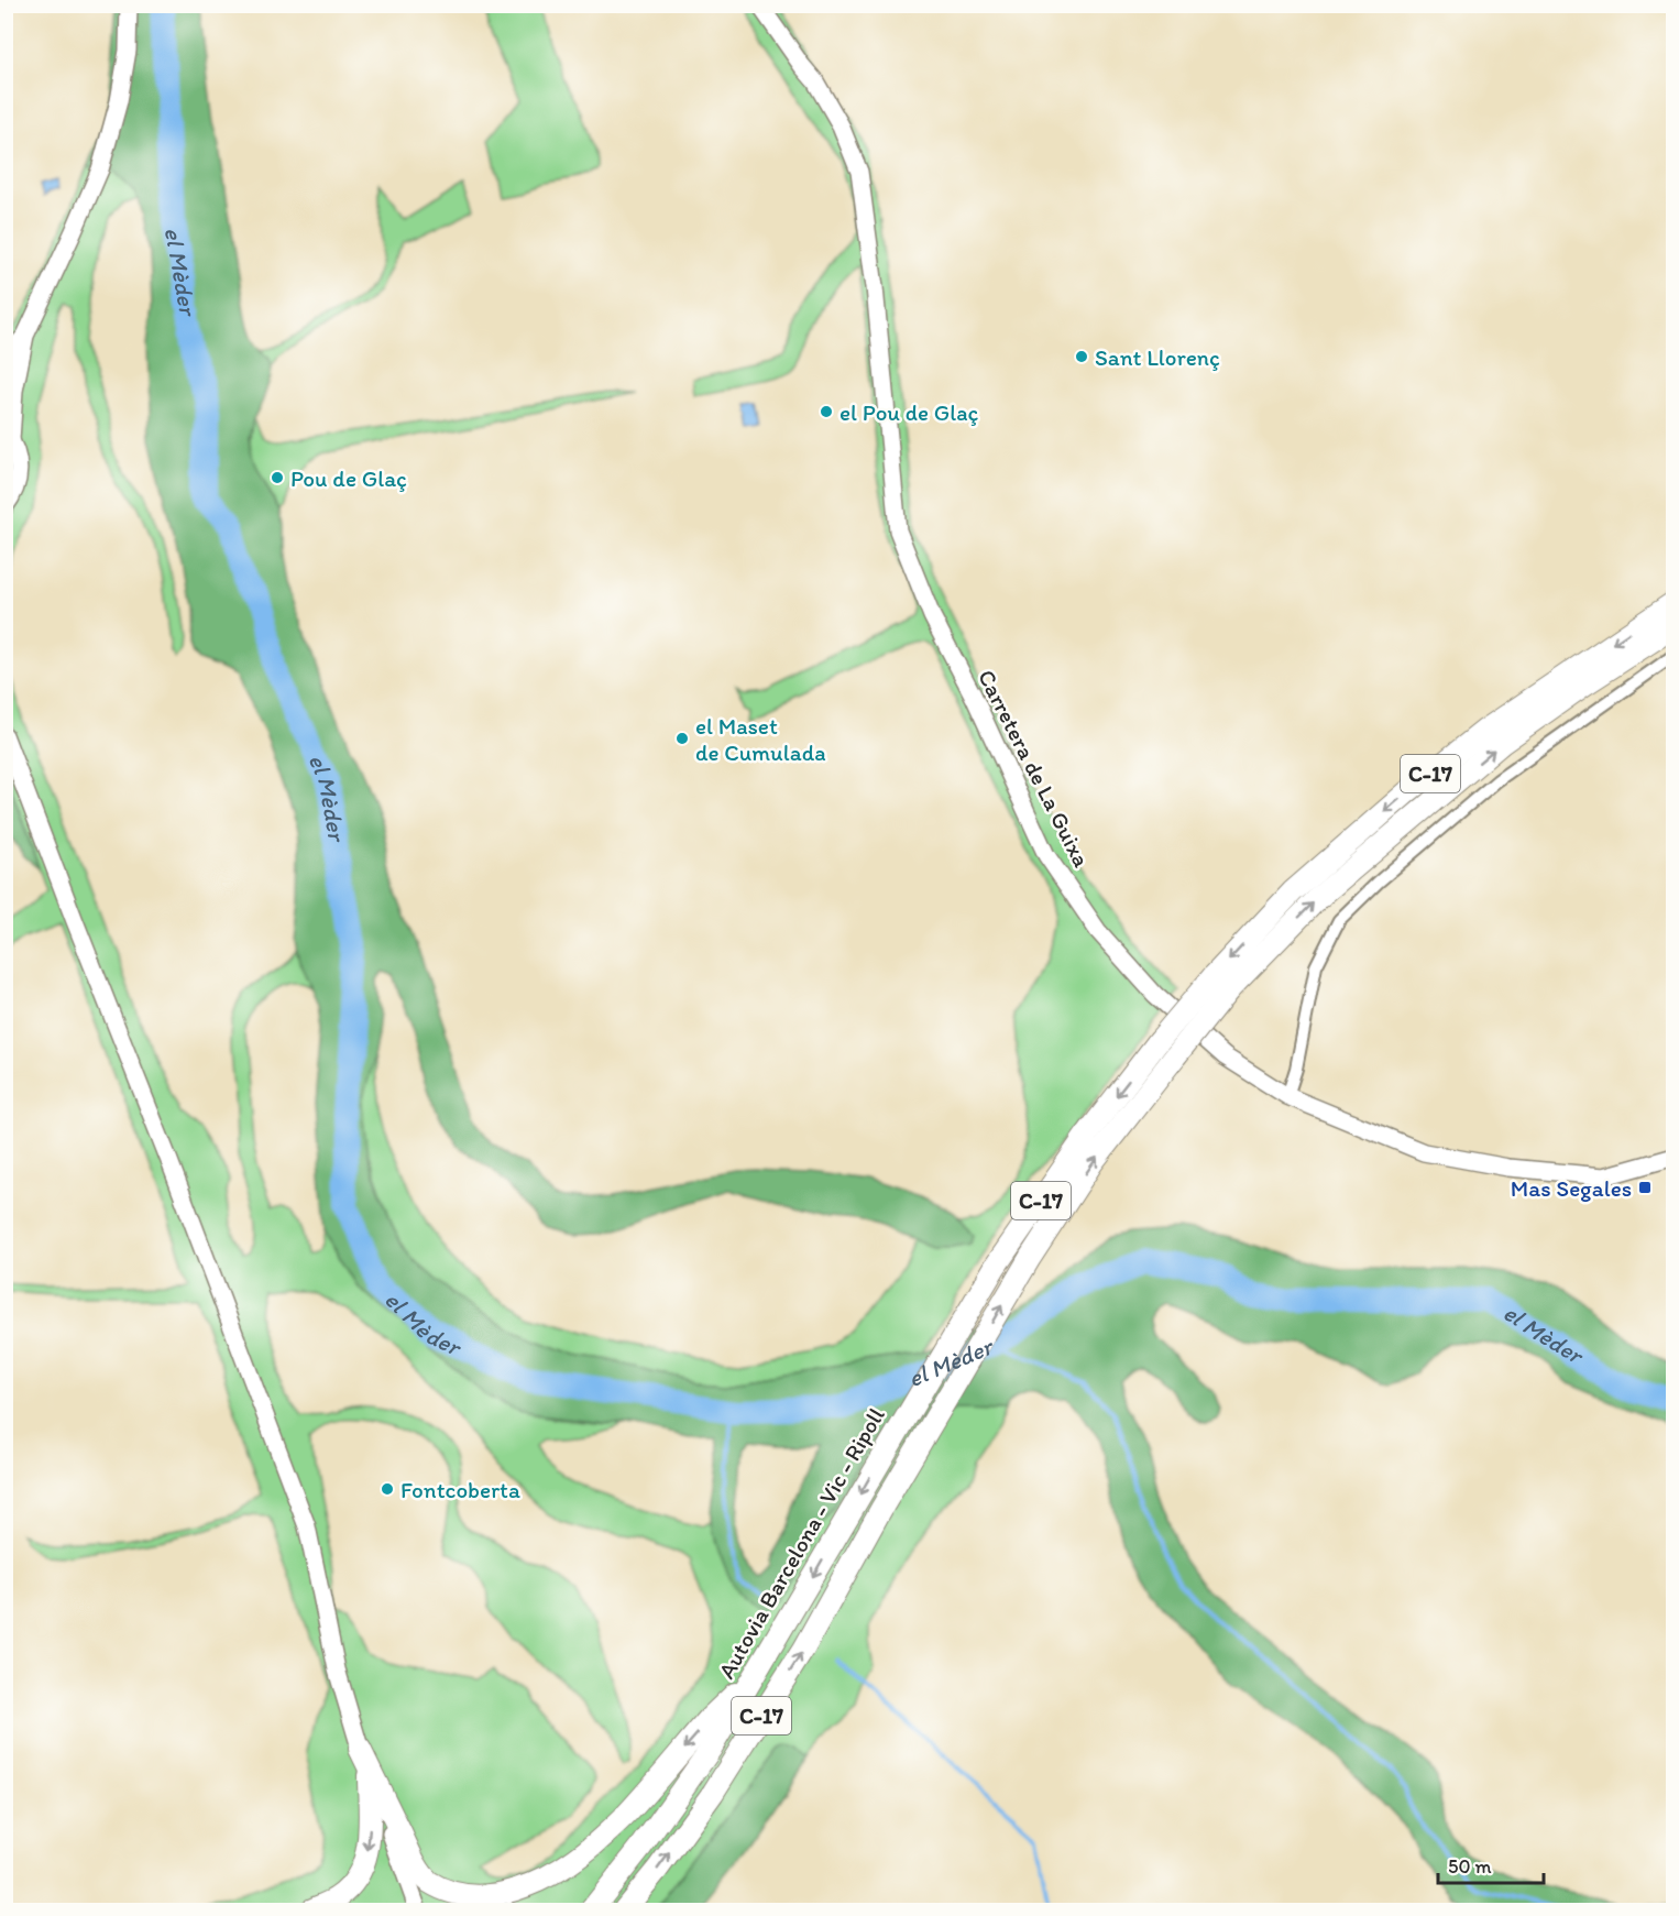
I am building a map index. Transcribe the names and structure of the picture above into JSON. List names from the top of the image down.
{
  "streets": {
    "highway": ["C-17", "Autovia Barcelona - Vic - Ripoll"],
    "street": ["Carretera de La Guixa"]
  },
  "water": ["el Mèder"],
  "places": {
    "other": [
      "Sant Llorenç",
      "el Pou de Glaç",
      "Pou de Glaç",
      "el Maset de Cumulada",
      "Fontcoberta"
    ],
    "transit": ["Mas Segales"]
  },
  "scale_bar": "50 m"
}
